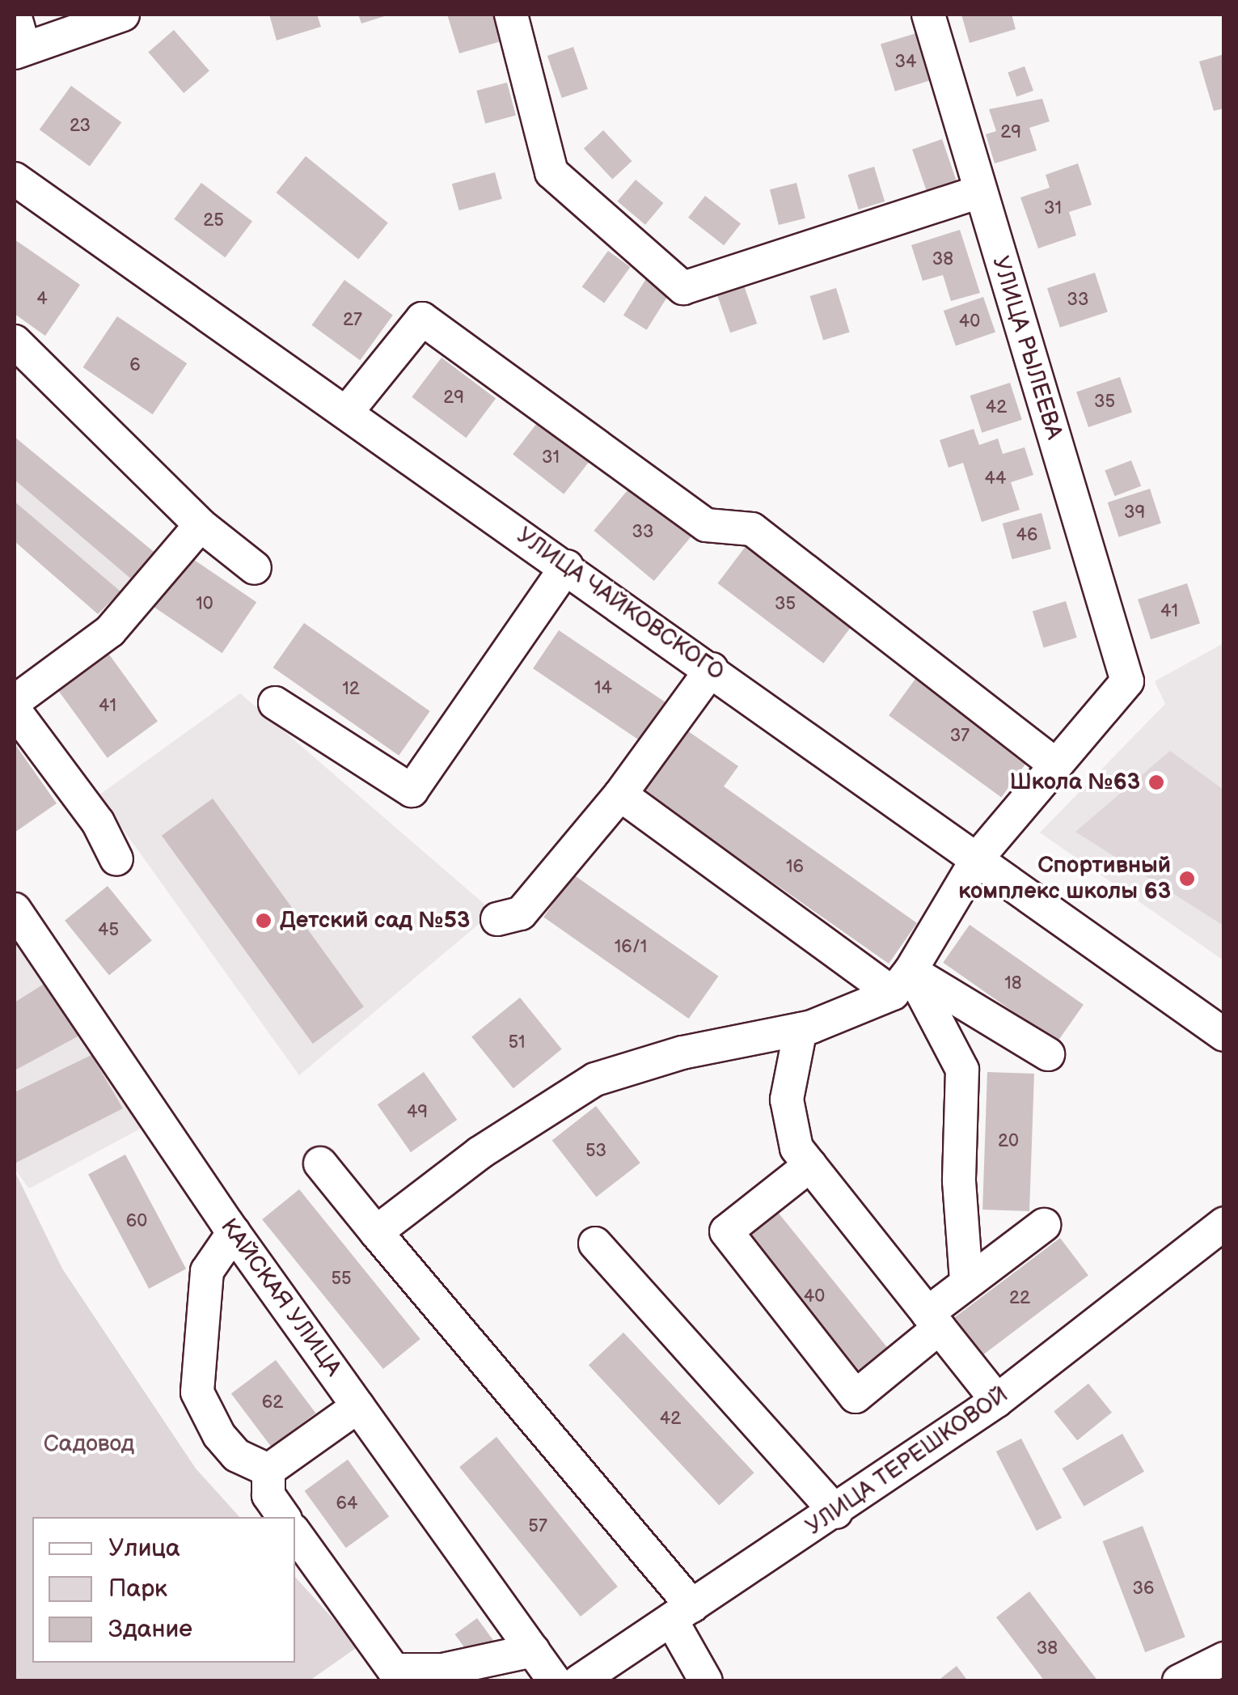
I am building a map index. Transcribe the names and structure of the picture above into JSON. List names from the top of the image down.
{
  "streets": {
    "street": [
      "УЛИЦА РЫЛЕЕВА",
      "УЛИЦА ЧАЙКОВСКОГО",
      "КАЙСКАЯ УЛИЦА",
      "УЛИЦА ТЕРЕШКОВОЙ"
    ]
  },
  "parks": ["Садовод"],
  "places": ["Школа №63", "Спортивный комплекс школы 63", "Детский сад №53"],
  "house_numbers": [
    "34",
    "23",
    "29",
    "31",
    "25",
    "38",
    "4",
    "33",
    "27",
    "40",
    "6",
    "29",
    "35",
    "42",
    "31",
    "44",
    "39",
    "33",
    "46",
    "10",
    "35",
    "41",
    "14",
    "12",
    "41",
    "37",
    "16",
    "45",
    "16/1",
    "18",
    "51",
    "49",
    "20",
    "53",
    "60",
    "55",
    "40",
    "22",
    "62",
    "42",
    "64",
    "57",
    "36",
    "38"
  ],
  "legend": ["Улица", "Парк", "Здание"]
}
